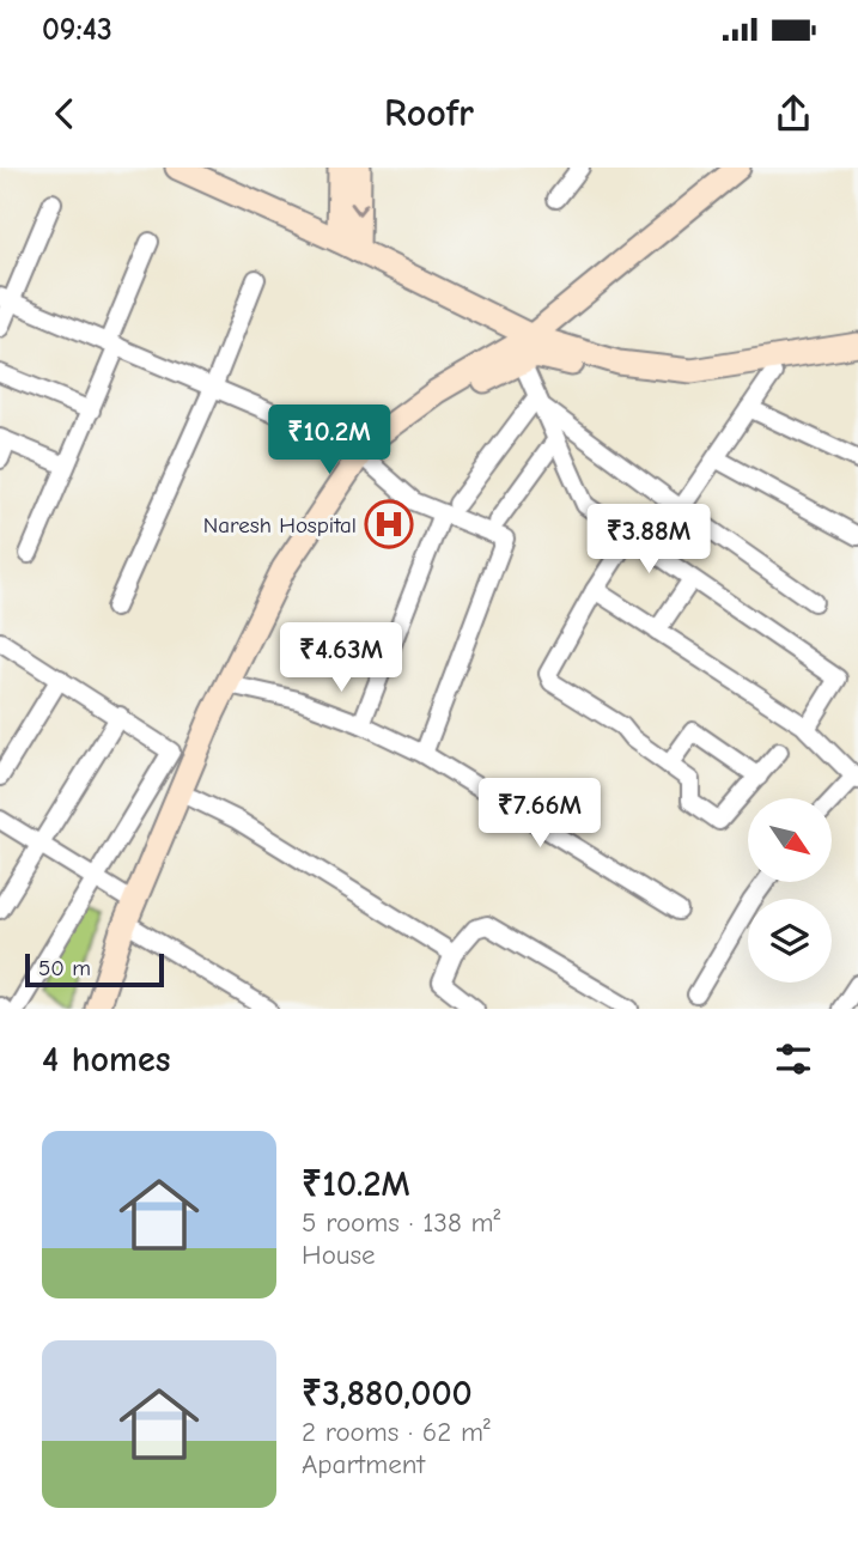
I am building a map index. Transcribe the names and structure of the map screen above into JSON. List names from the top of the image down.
{
  "places": {
    "hospital": ["Naresh Hospital"]
  },
  "scale_bar": "50 m",
  "north": "bottom right",
  "page": {
    "status": "09:43",
    "header": "Roofr",
    "price": [
      "₹10.2M",
      "₹3.88M",
      "₹4.63M",
      "₹7.66M"
    ],
    "scale": "50 m",
    "heading": "4 homes",
    "list": [
      {
        "name": "₹10.2M",
        "note": "5 rooms · 138 m² · House"
      },
      {
        "name": "₹3,880,000",
        "note": "2 rooms · 62 m² · Apartment"
      }
    ]
  }
}
